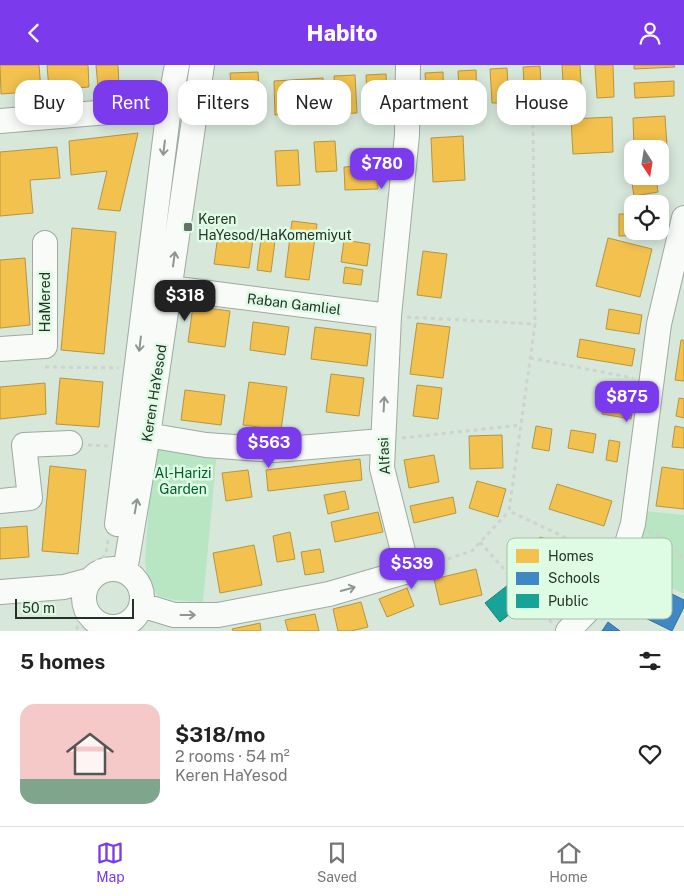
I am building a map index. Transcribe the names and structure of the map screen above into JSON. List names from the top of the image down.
{
  "streets": {
    "street": [
      "HaMered",
      "Raban Gamliel",
      "Keren HaYesod",
      "Alfasi"
    ]
  },
  "crossings": [
    ["Raban Gamliel", "Keren HaYesod"],
    ["Raban Gamliel", "Alfasi"]
  ],
  "parks": ["Al-Harizi Garden"],
  "places": {
    "transit": ["Keren HaYesod/HaKomemiyut"]
  },
  "legend": ["Homes", "Schools", "Public"],
  "scale_bar": "50 m",
  "north": "bottom",
  "page": {
    "header": "Habito",
    "chip": [
      "Buy",
      "Rent",
      "Filters",
      "New",
      "Apartment",
      "House"
    ],
    "price": [
      "$780",
      "$318",
      "$875",
      "$563",
      "$539"
    ],
    "scale": "50 m",
    "heading": "5 homes",
    "list": [
      {
        "name": "$318/mo",
        "note": "2 rooms · 54 m² · Keren HaYesod"
      }
    ],
    "tabs": ["Map", "Saved", "Home"]
  }
}
